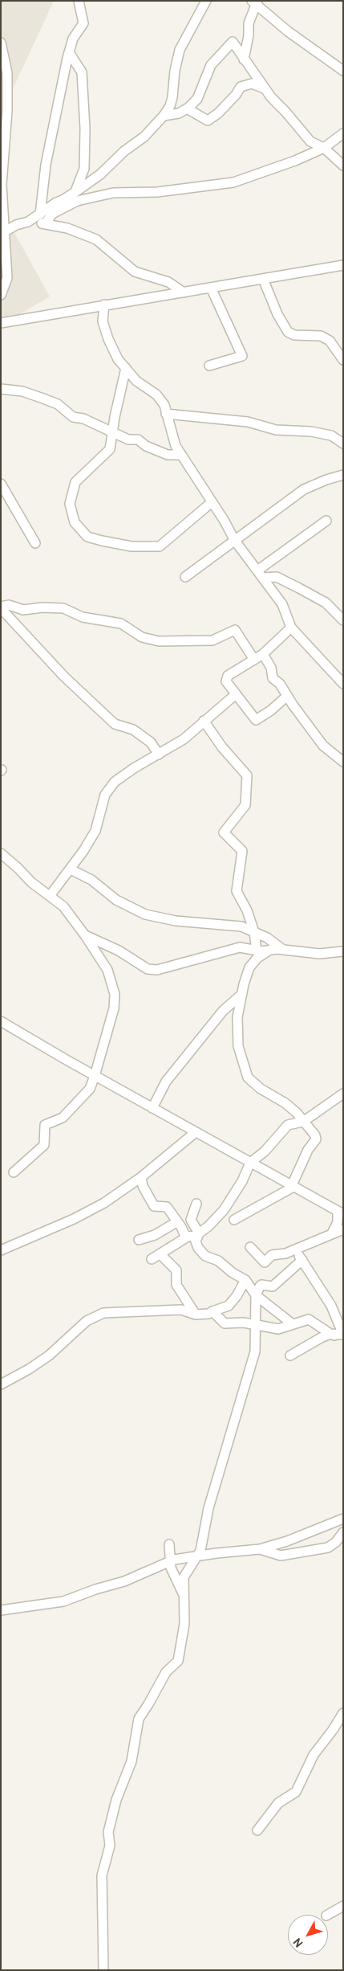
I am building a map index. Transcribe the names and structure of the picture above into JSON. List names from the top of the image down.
{
  "north": "bottom left"
}
